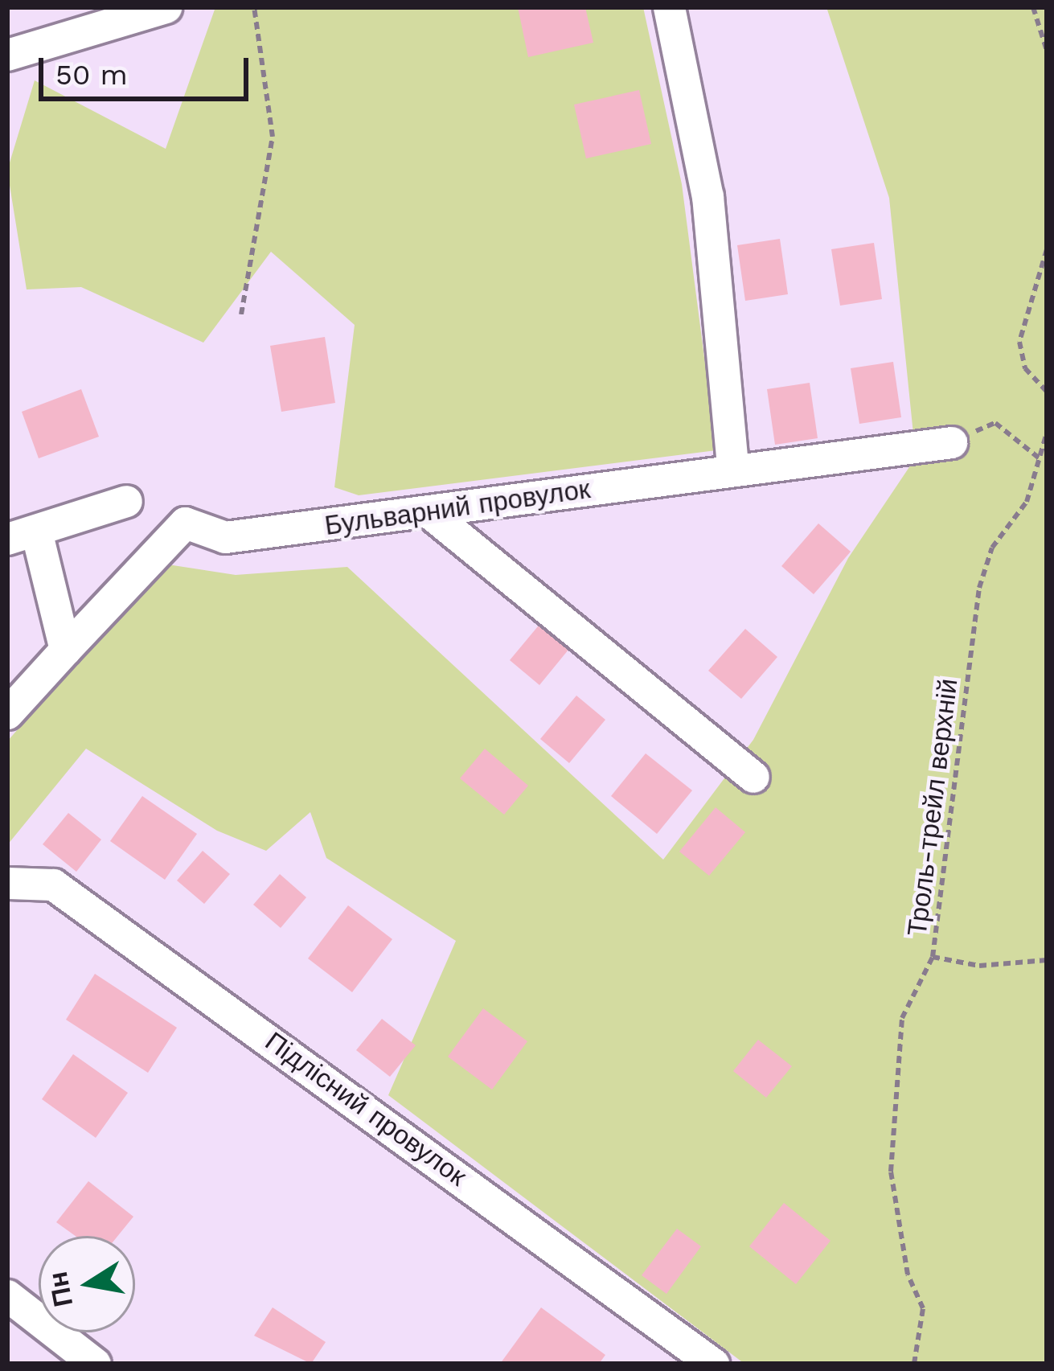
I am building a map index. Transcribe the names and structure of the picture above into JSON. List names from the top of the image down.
{
  "streets": {
    "street": ["Бульварний провулок", "Підлісний провулок"],
    "path": ["Троль-трейл верхній"]
  },
  "scale_bar": "50 m",
  "north": "left"
}
